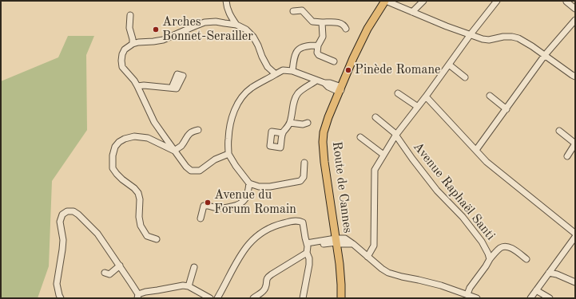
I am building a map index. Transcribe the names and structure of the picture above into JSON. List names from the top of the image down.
{
  "streets": {
    "main road": ["Route de Cannes"],
    "street": ["Avenue Raphaël Santi"]
  },
  "places": ["Arches Bonnet-Serailler", "Pinède Romane", "Avenue du Forum Romain"]
}
